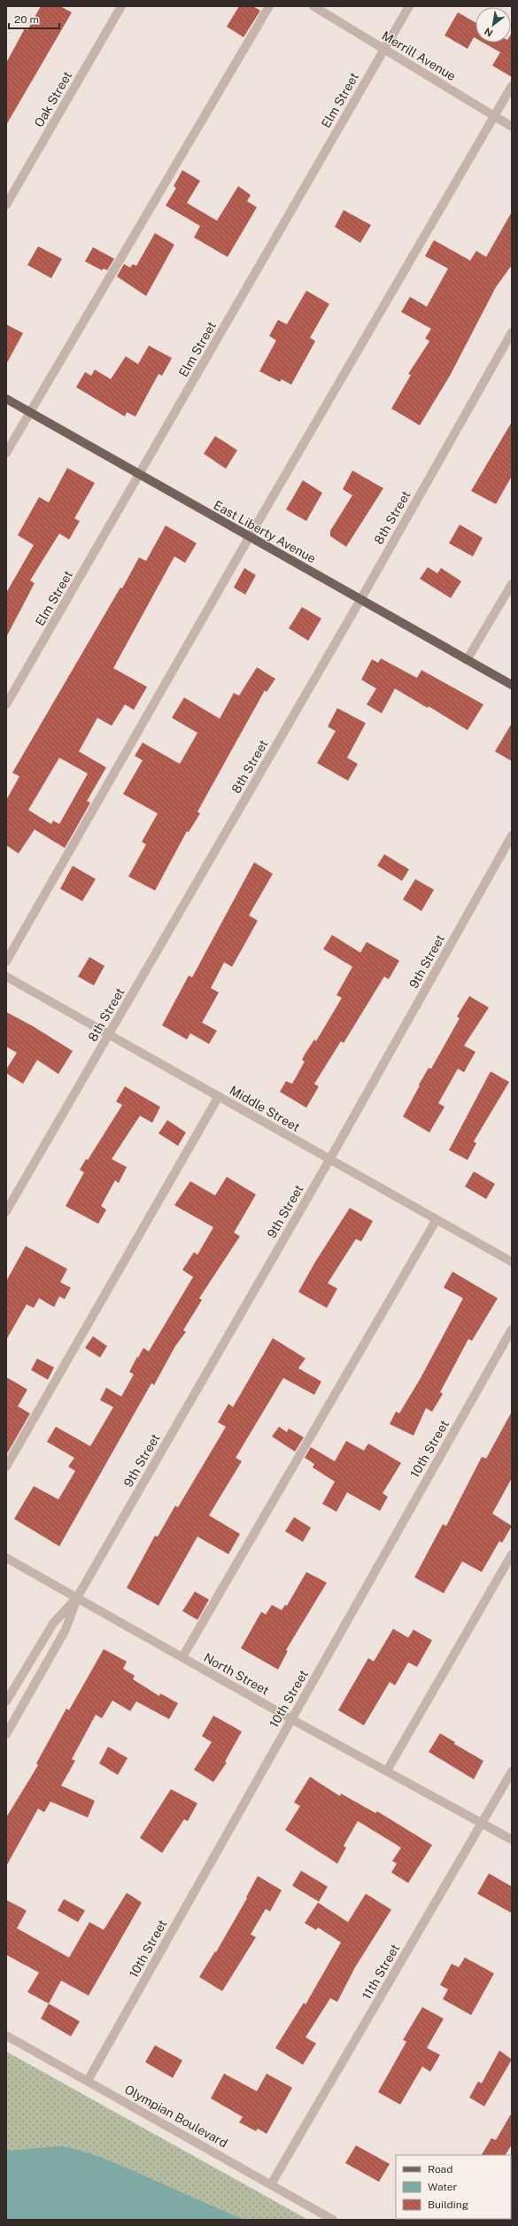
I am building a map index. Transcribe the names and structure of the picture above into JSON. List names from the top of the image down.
{
  "streets": {
    "main road": ["East Liberty Avenue"],
    "street": [
      "Merrill Avenue",
      "Oak Street",
      "Elm Street",
      "8th Street",
      "9th Street",
      "Middle Street",
      "10th Street",
      "North Street",
      "11th Street",
      "Olympian Boulevard"
    ]
  },
  "crossings": [
    ["Merrill Avenue", "Elm Street"],
    ["Elm Street", "East Liberty Avenue"],
    ["8th Street", "East Liberty Avenue"],
    ["8th Street", "Middle Street"],
    ["9th Street", "Middle Street"],
    ["9th Street", "North Street"],
    ["10th Street", "North Street"],
    ["10th Street", "Olympian Boulevard"],
    ["North Street", "11th Street"],
    ["11th Street", "Olympian Boulevard"]
  ],
  "legend": ["Road", "Water", "Building"],
  "scale_bar": "20 m",
  "north": "bottom left"
}
